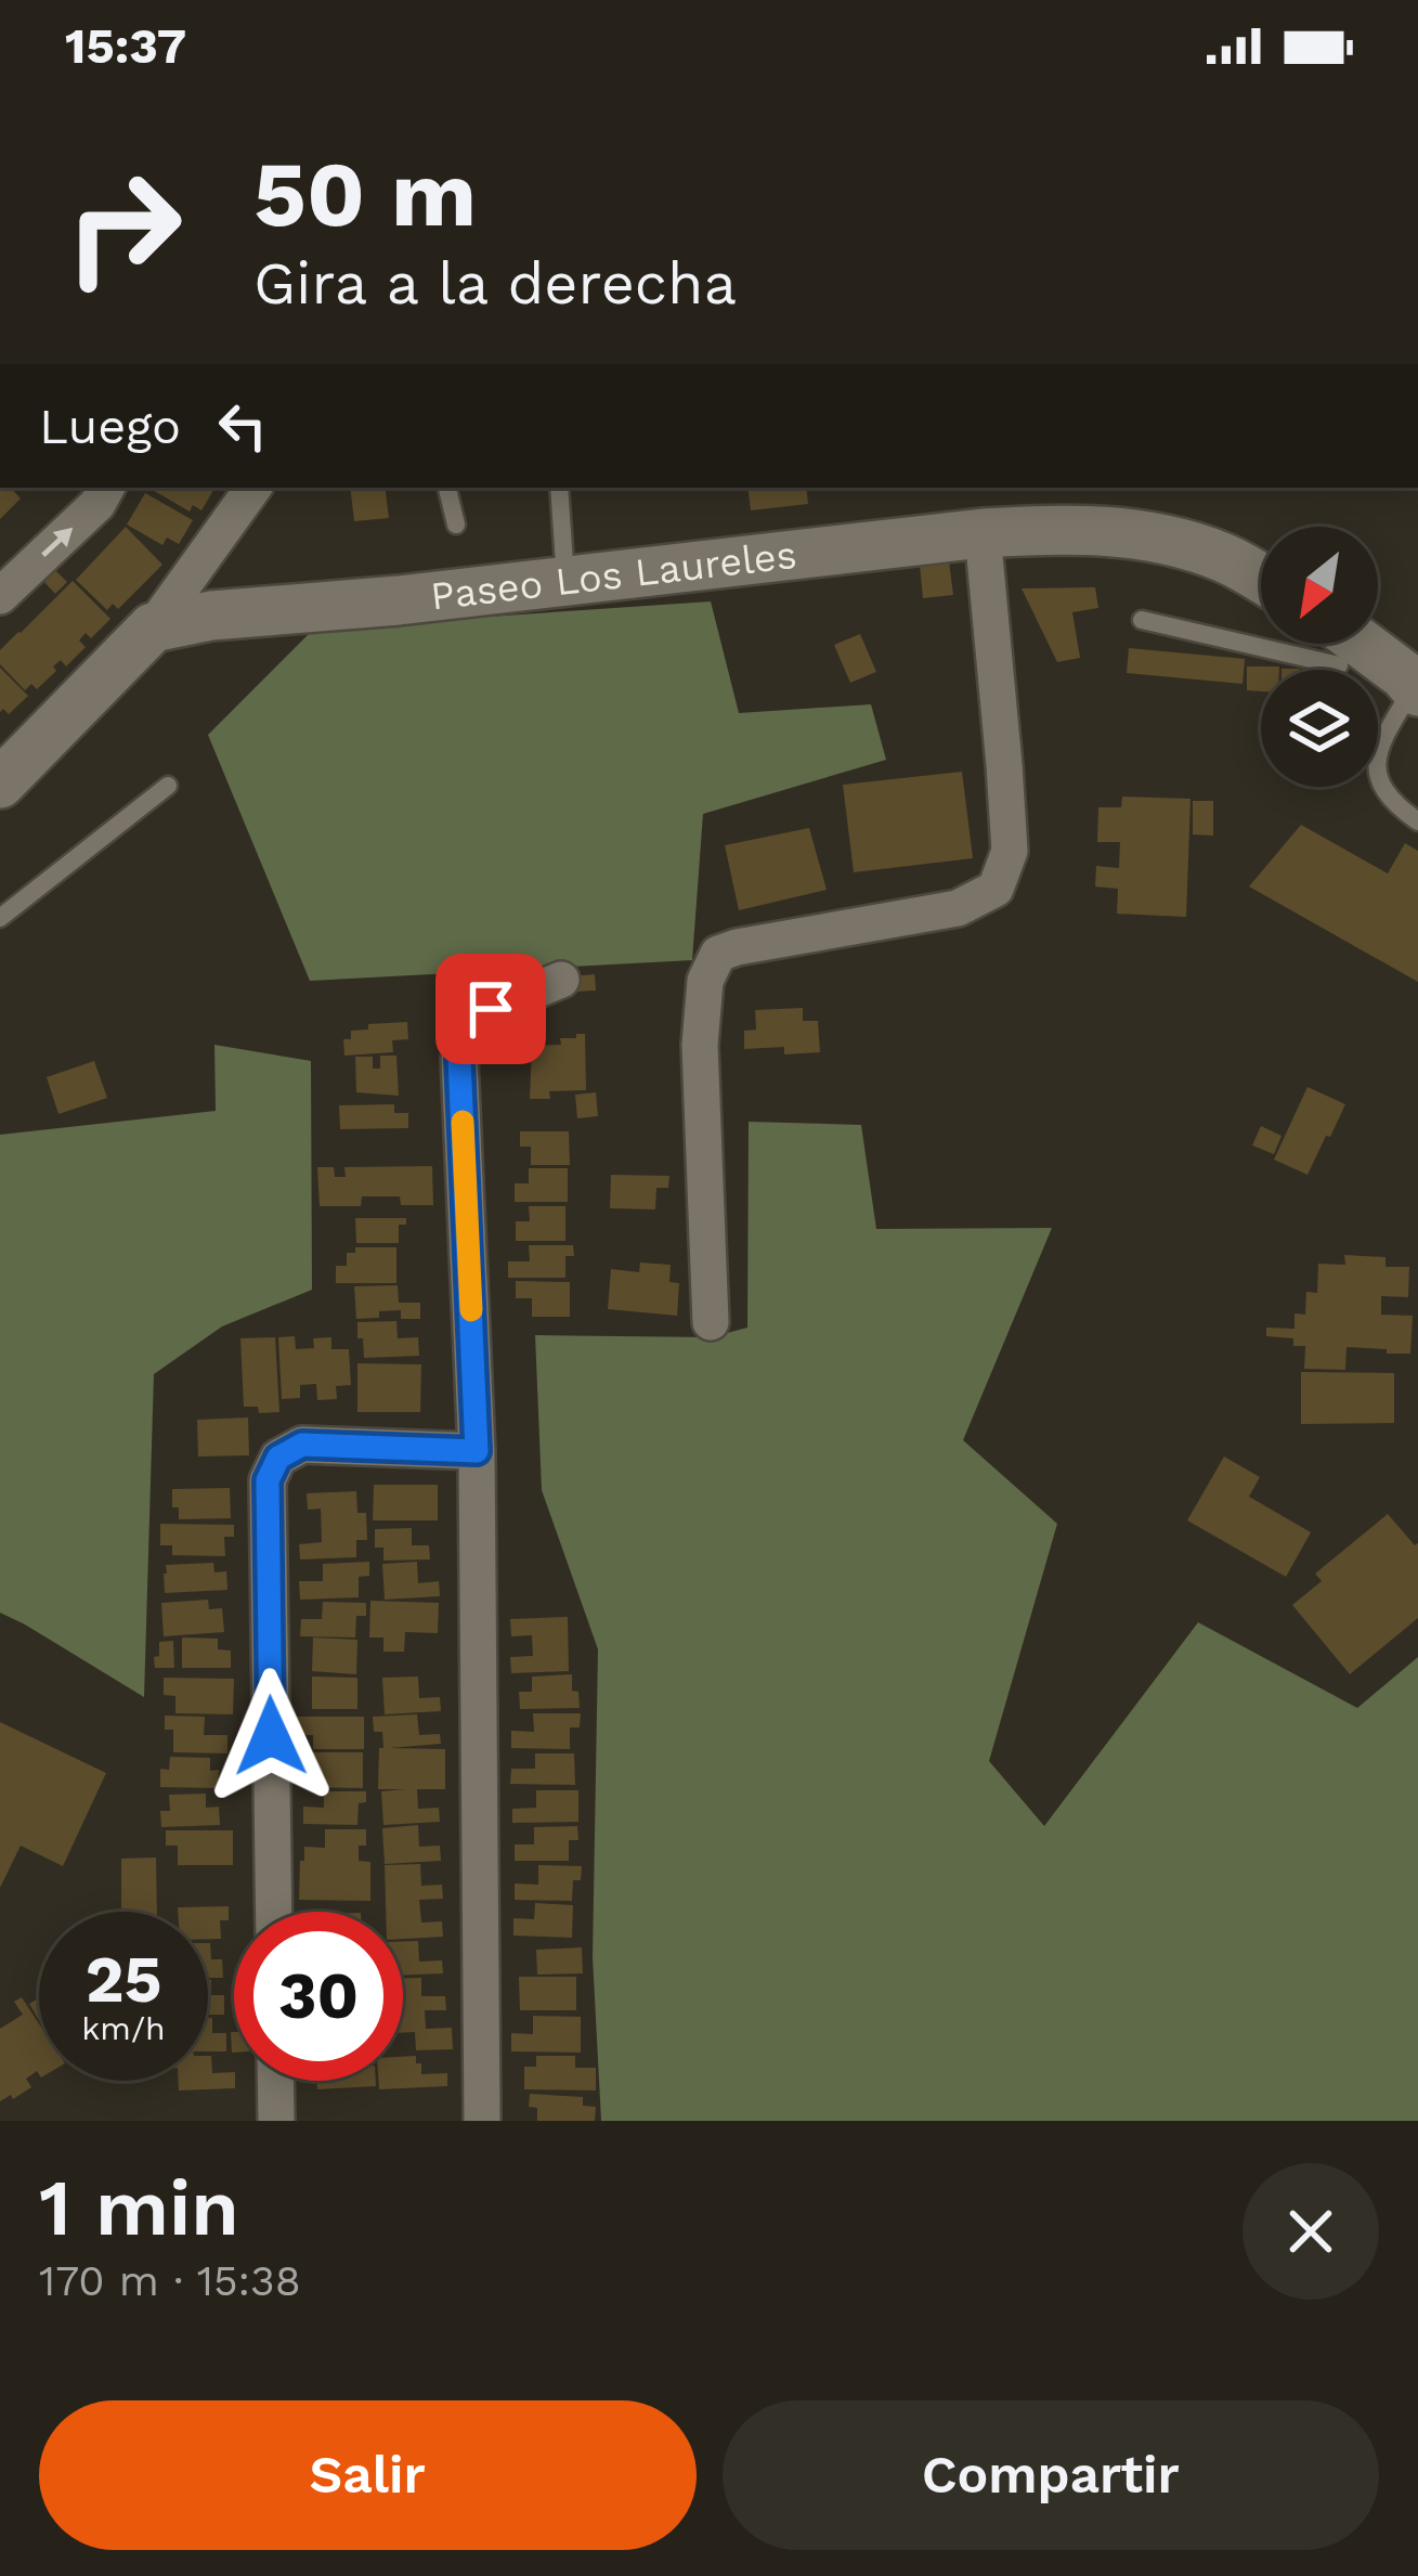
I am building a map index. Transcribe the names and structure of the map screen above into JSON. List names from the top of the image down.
{
  "streets": {
    "street": ["Paseo Los Laureles"]
  },
  "north": "bottom left",
  "page": {
    "status": "15:37",
    "turn": ["50 m", "Gira a la derecha"],
    "then": "Luego",
    "speed": "25 km/h",
    "limit": "30",
    "heading": ["1 min", "170 m · 15:38"],
    "buttons": ["Salir", "Compartir"]
  }
}
